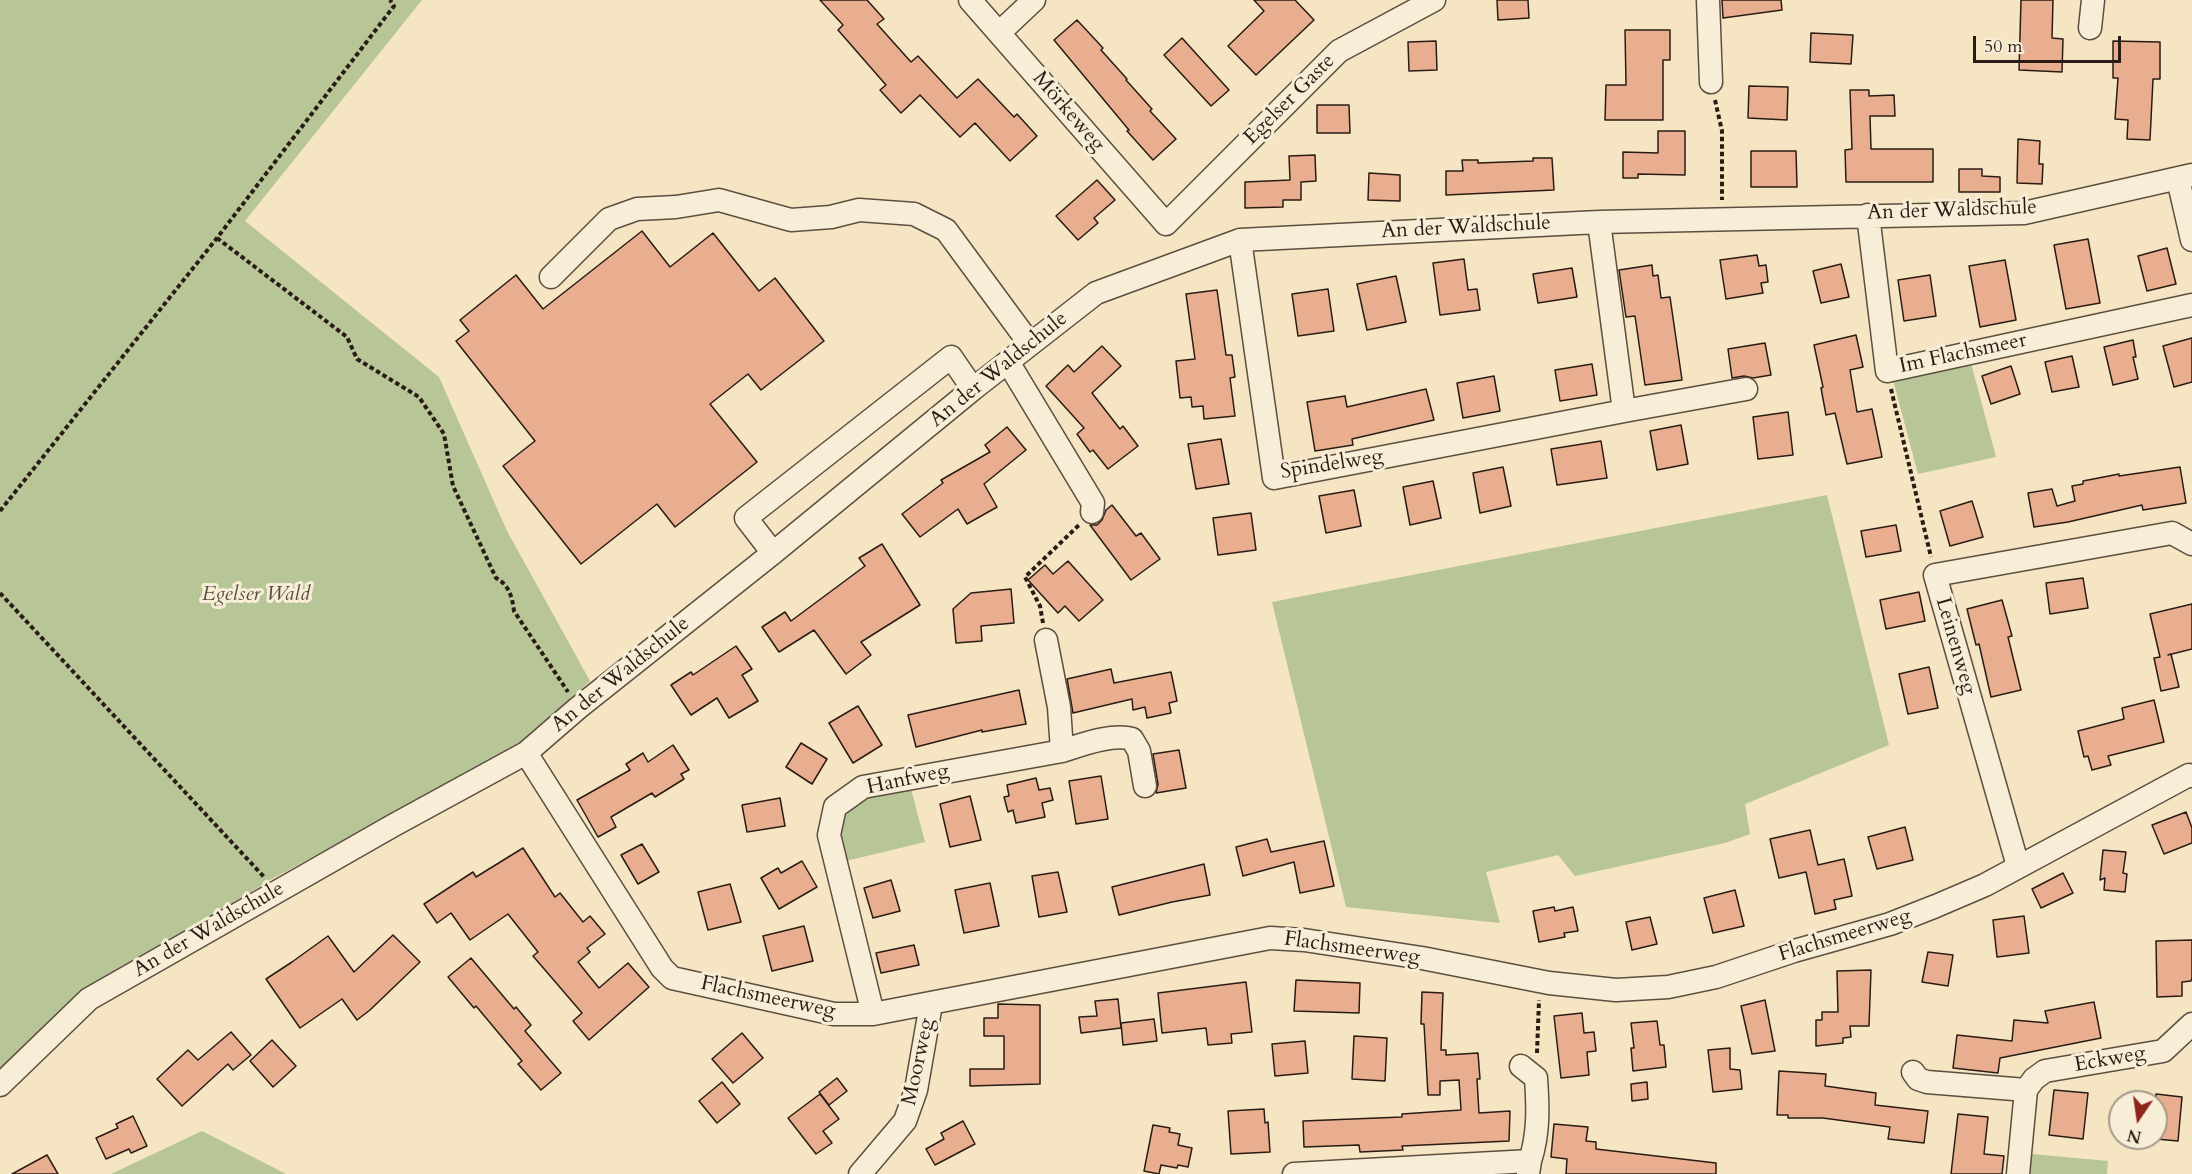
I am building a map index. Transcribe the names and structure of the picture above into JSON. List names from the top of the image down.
{
  "streets": {
    "street": [
      "Egelser Gaste",
      "Mörkeweg",
      "An der Waldschule",
      "Im Flachsmeer",
      "Spindelweg",
      "Leinenweg",
      "Hanfweg",
      "Flachsmeerweg",
      "Eckweg",
      "Moorweg"
    ]
  },
  "crossings": [
    ["Egelser Gaste", "Mörkeweg"],
    ["An der Waldschule", "Im Flachsmeer"],
    ["An der Waldschule", "Spindelweg"],
    ["An der Waldschule", "Flachsmeerweg"],
    ["Leinenweg", "Flachsmeerweg"],
    ["Hanfweg", "Flachsmeerweg"],
    ["Flachsmeerweg", "Moorweg"]
  ],
  "parks": ["Egelser Wald"],
  "scale_bar": "50 m",
  "north": "bottom"
}
